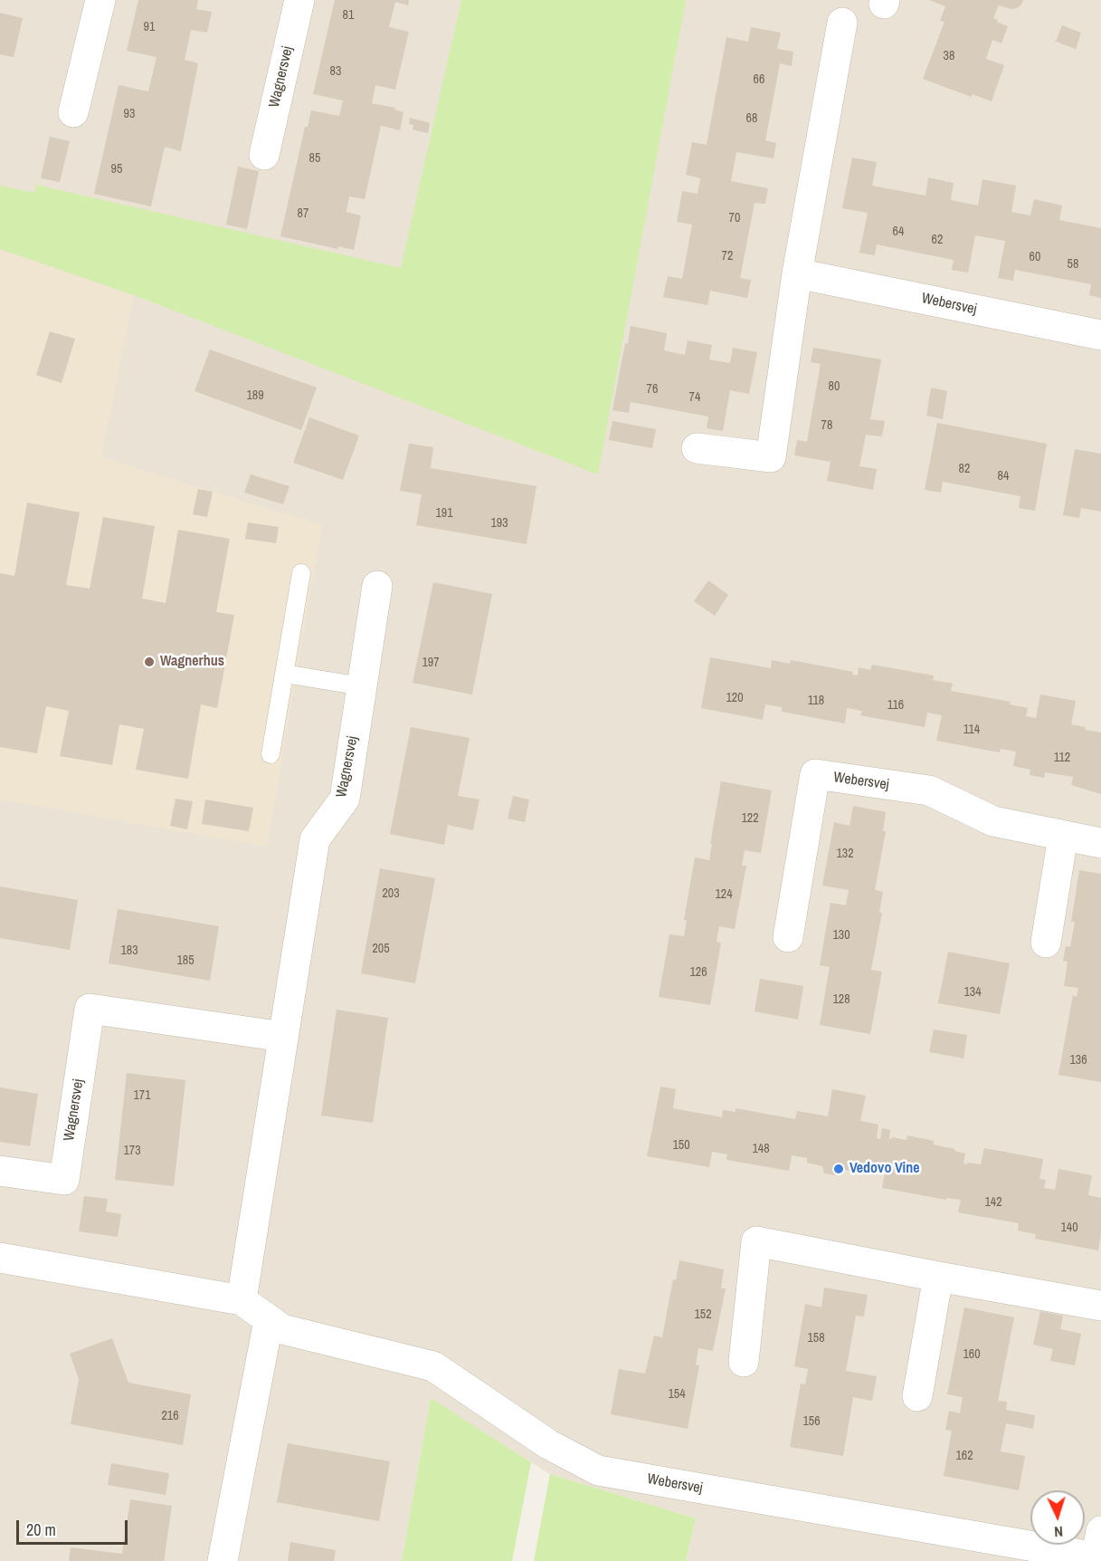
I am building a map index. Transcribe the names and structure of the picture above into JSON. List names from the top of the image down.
{
  "streets": {
    "street": ["Wagnersvej", "Webersvej"]
  },
  "places": ["Wagnerhus", "Vedovo Vine"],
  "house_numbers": [
    "81",
    "91",
    "38",
    "83",
    "66",
    "93",
    "68",
    "85",
    "95",
    "87",
    "70",
    "64",
    "62",
    "72",
    "60",
    "58",
    "80",
    "76",
    "189",
    "74",
    "78",
    "82",
    "84",
    "191",
    "193",
    "197",
    "120",
    "118",
    "116",
    "114",
    "112",
    "122",
    "132",
    "203",
    "124",
    "130",
    "205",
    "183",
    "185",
    "126",
    "134",
    "128",
    "136",
    "171",
    "150",
    "148",
    "173",
    "142",
    "140",
    "152",
    "158",
    "160",
    "154",
    "216",
    "156",
    "162"
  ],
  "scale_bar": "20 m",
  "north": "bottom"
}
